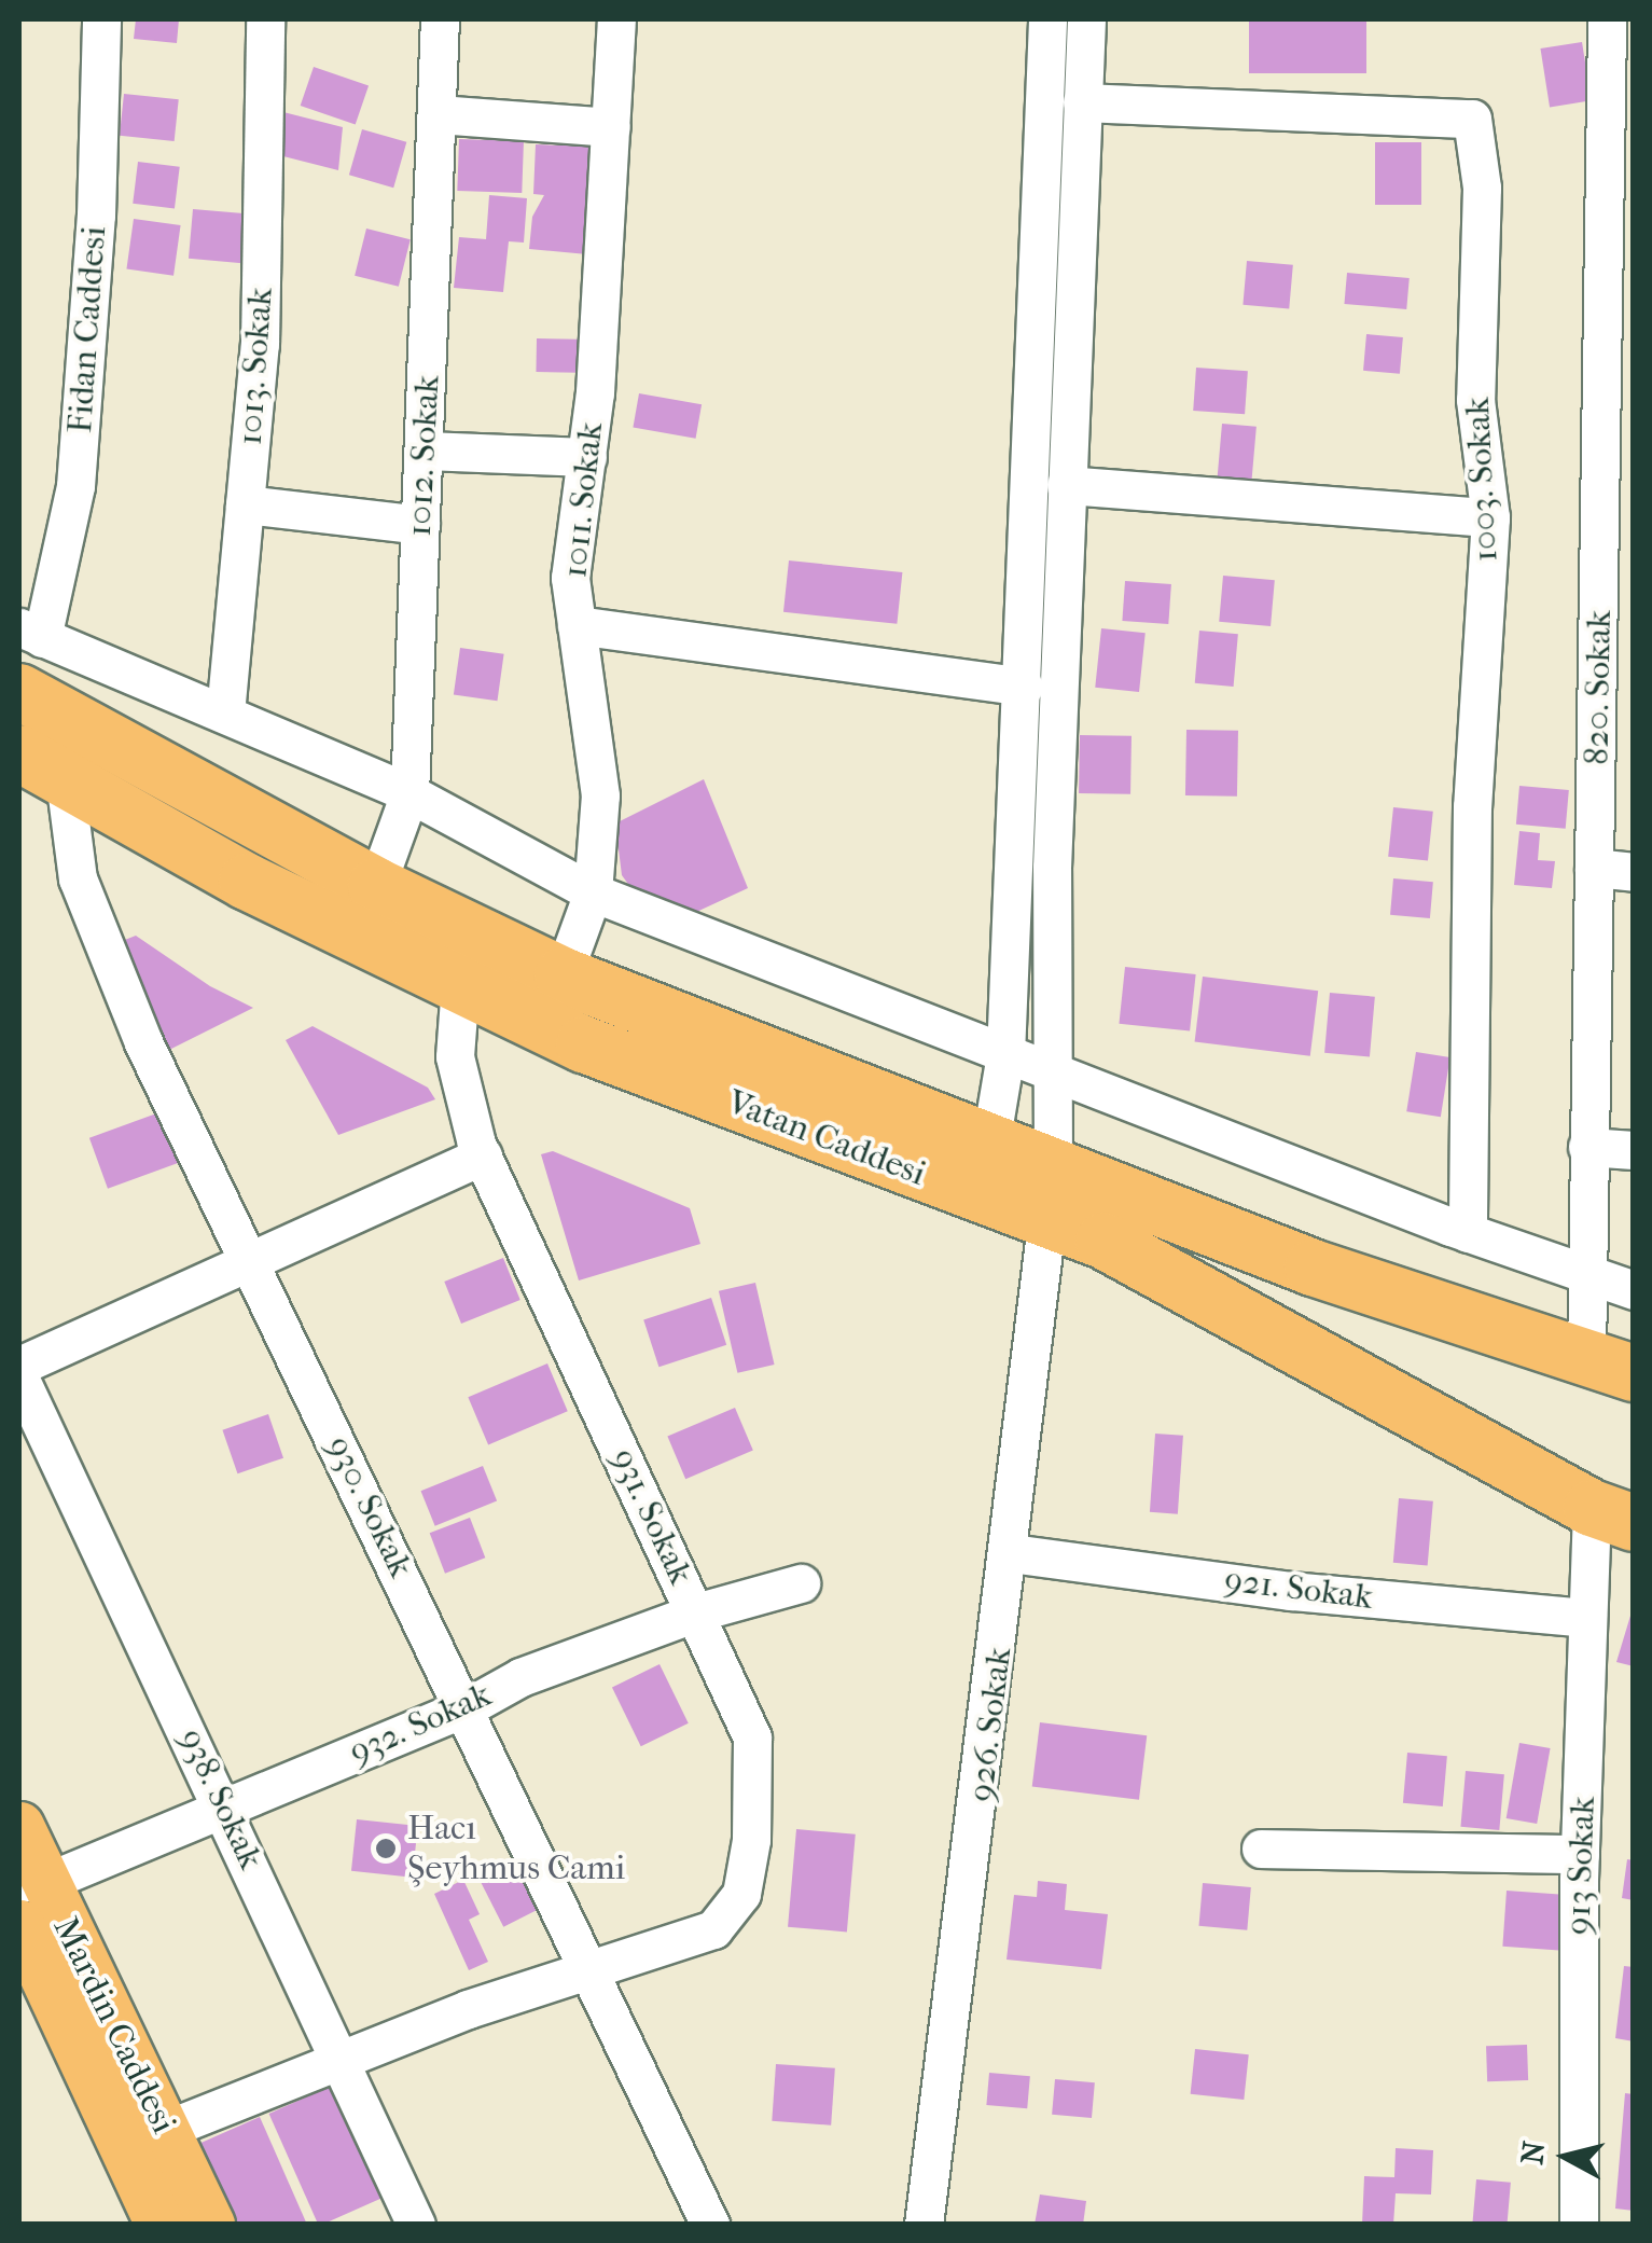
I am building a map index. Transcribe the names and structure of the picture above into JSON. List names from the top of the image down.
{
  "streets": {
    "highway": ["Vatan Caddesi"],
    "main road": ["Mardin Caddesi"],
    "street": [
      "Fidan Caddesi",
      "1013. Sokak",
      "1012. Sokak",
      "1003. Sokak",
      "1011. Sokak",
      "820. Sokak",
      "930. Sokak",
      "931. Sokak",
      "921. Sokak",
      "932. Sokak",
      "926. Sokak",
      "938. Sokak",
      "913 Sokak"
    ]
  },
  "crossings": [
    ["1012. Sokak", "Vatan Caddesi"],
    ["1011. Sokak", "Vatan Caddesi"],
    ["820. Sokak", "Vatan Caddesi"],
    ["Vatan Caddesi", "930. Sokak"],
    ["Vatan Caddesi", "931. Sokak"],
    ["Vatan Caddesi", "926. Sokak"],
    ["Vatan Caddesi", "913 Sokak"],
    ["930. Sokak", "931. Sokak"],
    ["930. Sokak", "932. Sokak"],
    ["931. Sokak", "932. Sokak"],
    ["931. Sokak", "938. Sokak"],
    ["931. Sokak", "Mardin Caddesi"],
    ["921. Sokak", "926. Sokak"],
    ["921. Sokak", "913 Sokak"],
    ["932. Sokak", "938. Sokak"],
    ["932. Sokak", "Mardin Caddesi"]
  ],
  "places": ["Hacı Şeyhmus Cami"],
  "north": "left"
}
